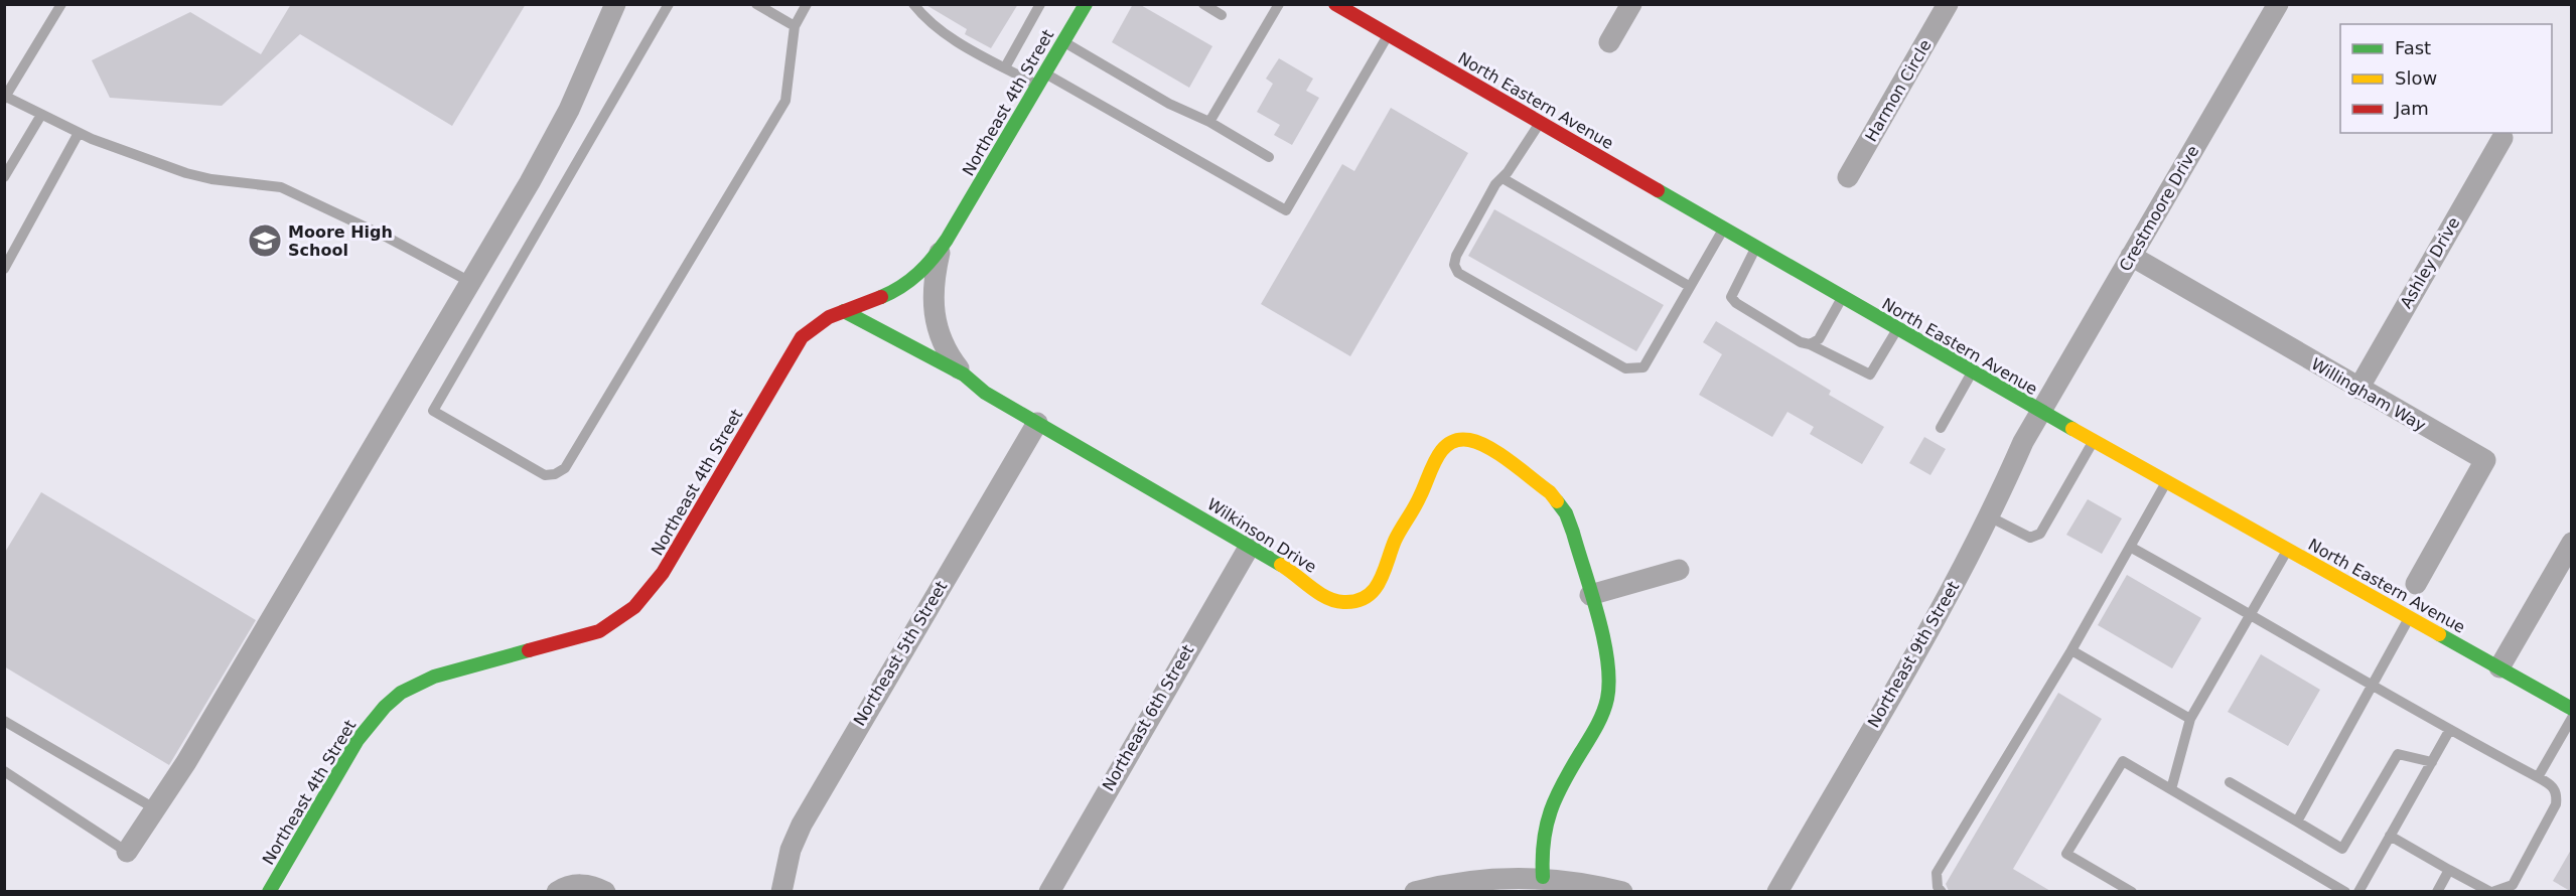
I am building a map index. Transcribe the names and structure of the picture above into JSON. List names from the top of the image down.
{
  "streets": {
    "street": [
      "Harmon Circle",
      "North Eastern Avenue",
      "Northeast 4th Street",
      "Crestmoore Drive",
      "Ashley Drive",
      "Willingham Way",
      "Wilkinson Drive",
      "Northeast 5th Street",
      "Northeast 9th Street",
      "Northeast 6th Street"
    ]
  },
  "crossings": [
    ["North Eastern Avenue", "Crestmoore Drive"],
    ["North Eastern Avenue", "Northeast 9th Street"],
    ["Northeast 4th Street", "Wilkinson Drive"],
    ["Crestmoore Drive", "Willingham Way"],
    ["Crestmoore Drive", "Northeast 9th Street"],
    ["Ashley Drive", "Willingham Way"],
    ["Wilkinson Drive", "Northeast 5th Street"],
    ["Wilkinson Drive", "Northeast 6th Street"]
  ],
  "places": {
    "school or university": ["Moore High School"]
  },
  "legend": ["Fast", "Slow", "Jam"]
}
